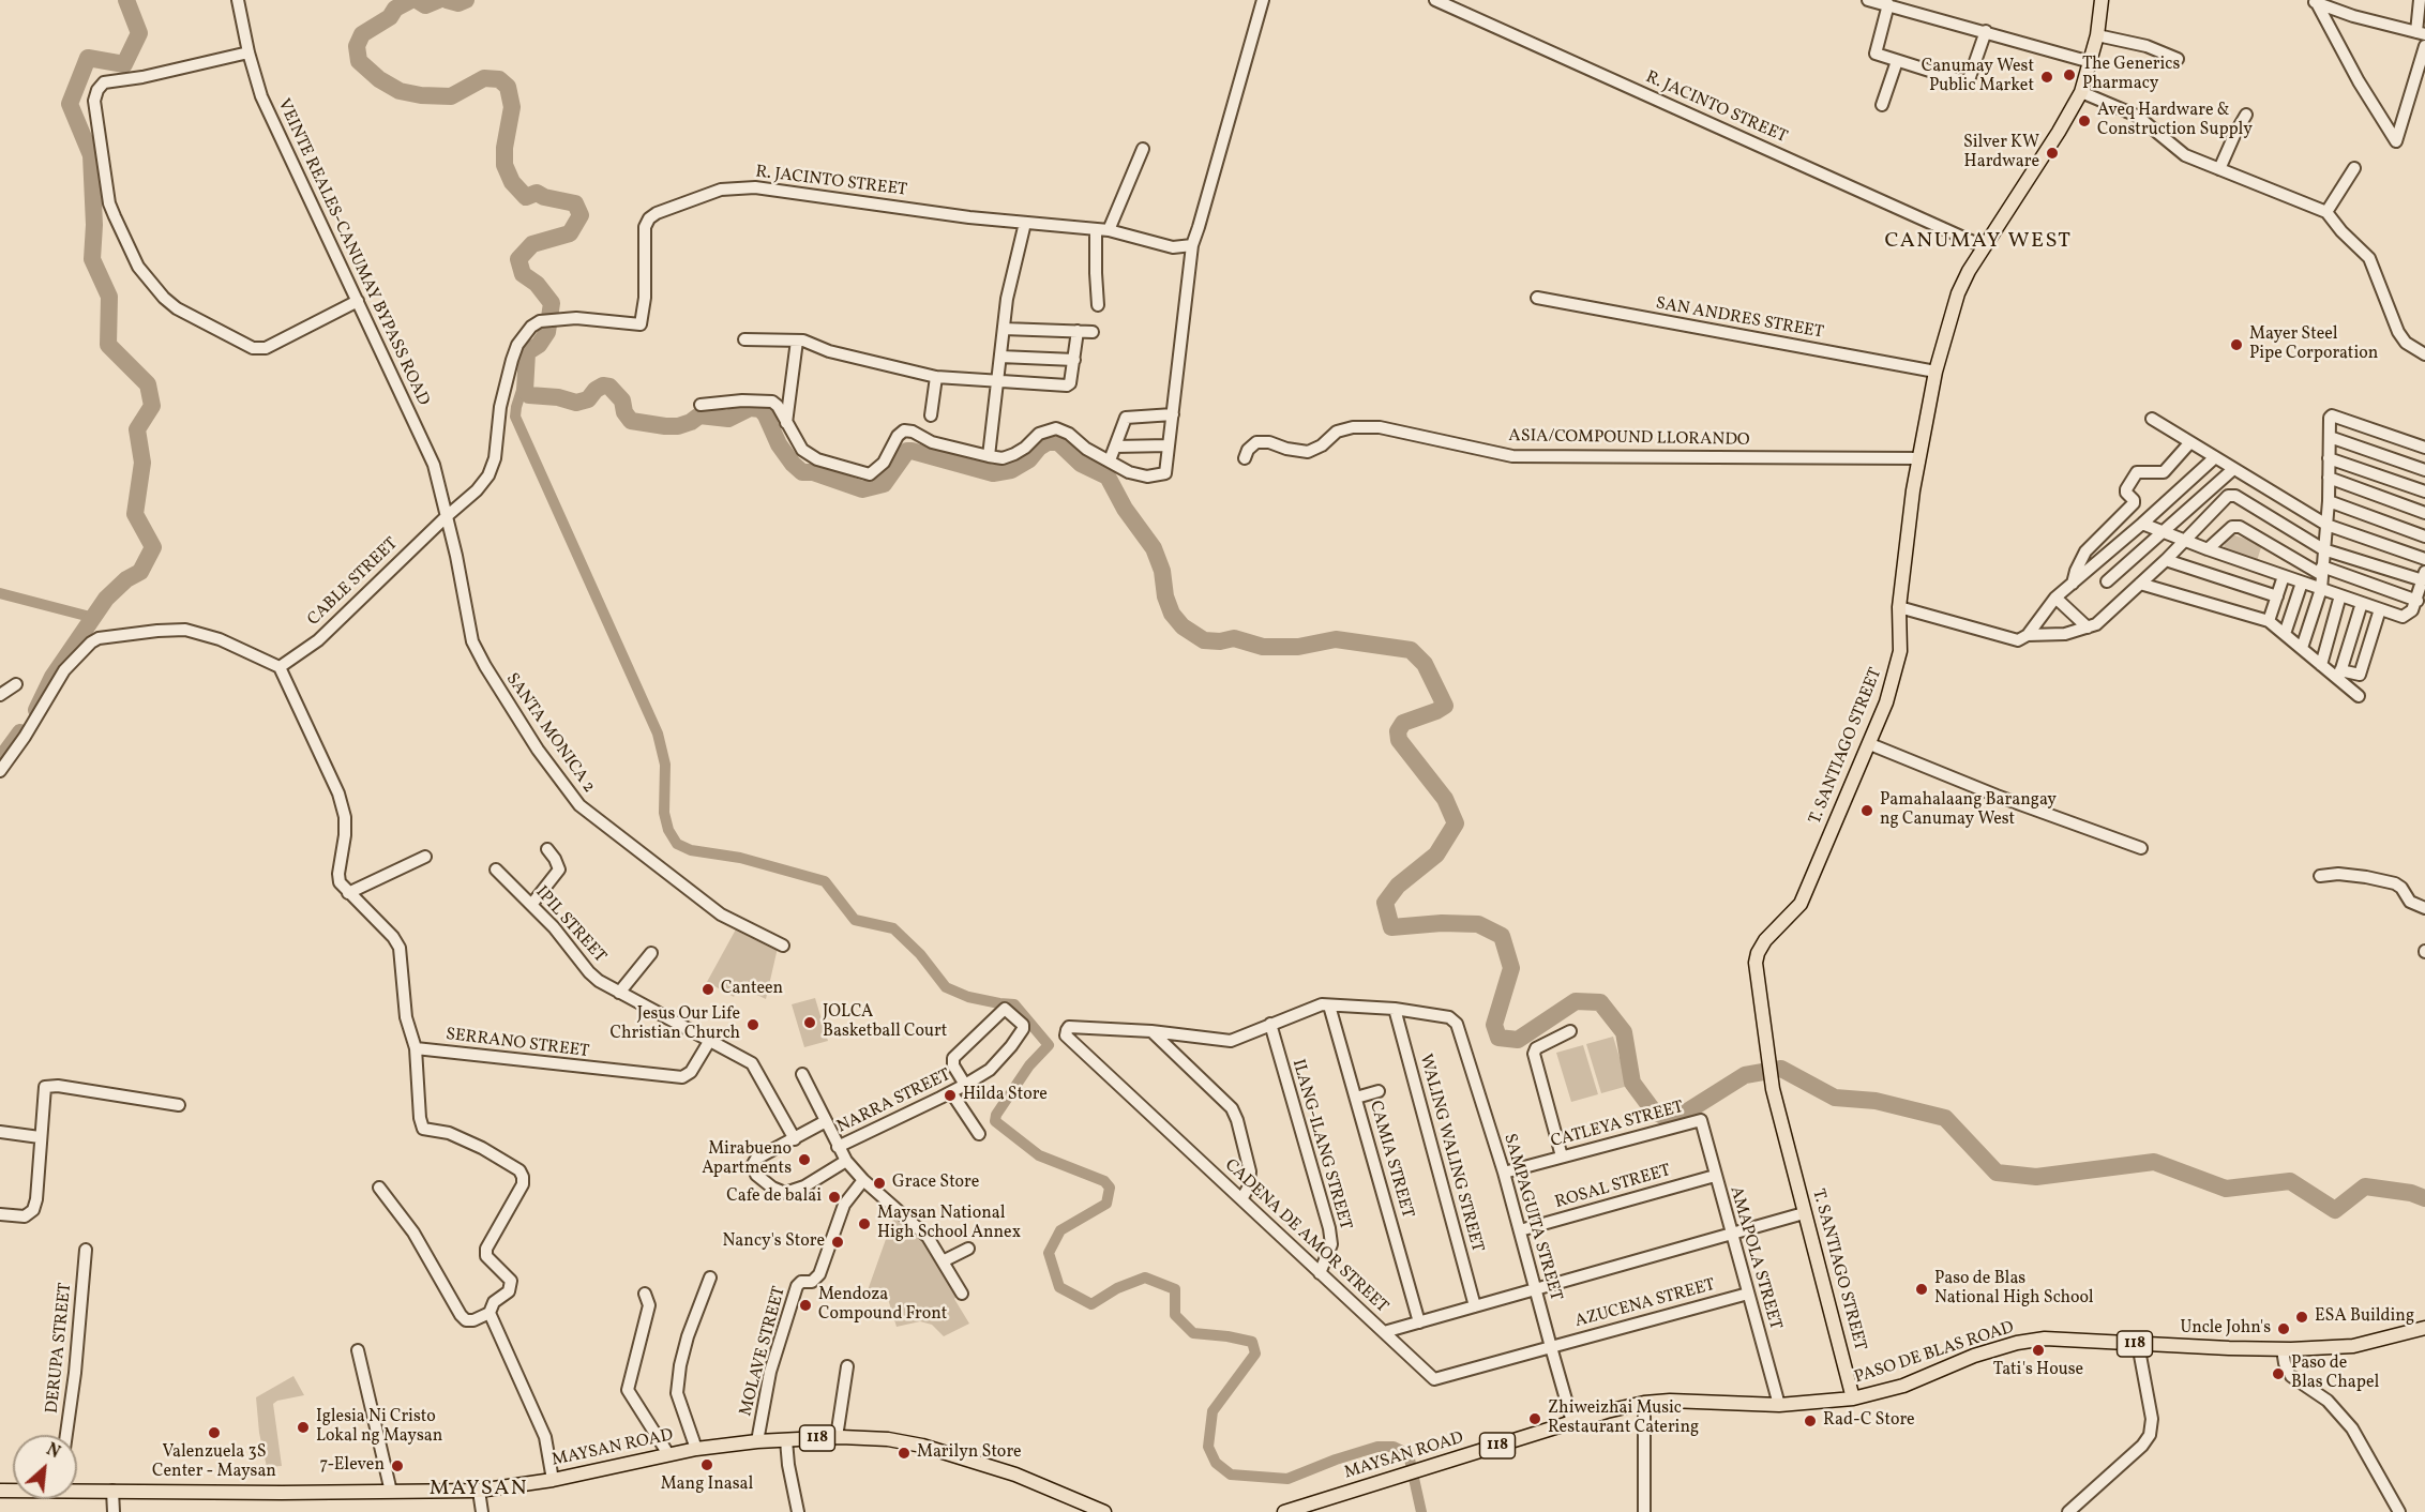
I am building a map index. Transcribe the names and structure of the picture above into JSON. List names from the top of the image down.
{
  "streets": {
    "main road": [
      "T. SANTIAGO STREET",
      "118",
      "PASO DE BLAS ROAD",
      "MAYSAN ROAD"
    ],
    "street": [
      "R. JACINTO STREET",
      "VEINTE REALES-CANUMAY BYPASS ROAD",
      "SAN ANDRES STREET",
      "ASIA/COMPOUND LLORANDO",
      "CABLE STREET",
      "SANTA MONICA 2",
      "IPIL STREET",
      "SERRANO STREET",
      "NARRA STREET",
      "CATLEYA STREET",
      "ILANG-ILANG STREET",
      "WALING WALING STREET",
      "CAMIA STREET",
      "ROSAL STREET",
      "SAMPAGUITA STREET",
      "CADENA DE AMOR STREET",
      "AMAPOLA STREET",
      "AZUCENA STREET",
      "DERUPA STREET",
      "MOLAVE STREET"
    ]
  },
  "crossings": [
    ["R. JACINTO STREET", "VEINTE REALES-CANUMAY BYPASS ROAD"],
    ["R. JACINTO STREET", "CABLE STREET"],
    ["R. JACINTO STREET", "SANTA MONICA 2"],
    ["R. JACINTO STREET", "T. SANTIAGO STREET"],
    ["VEINTE REALES-CANUMAY BYPASS ROAD", "CABLE STREET"],
    ["VEINTE REALES-CANUMAY BYPASS ROAD", "SANTA MONICA 2"],
    ["SAN ANDRES STREET", "T. SANTIAGO STREET"],
    ["ASIA/COMPOUND LLORANDO", "T. SANTIAGO STREET"],
    ["CABLE STREET", "SANTA MONICA 2"],
    ["T. SANTIAGO STREET", "PASO DE BLAS ROAD"],
    ["IPIL STREET", "SERRANO STREET"],
    ["CATLEYA STREET", "SAMPAGUITA STREET"],
    ["CATLEYA STREET", "AMAPOLA STREET"],
    ["ILANG-ILANG STREET", "CADENA DE AMOR STREET"],
    ["WALING WALING STREET", "SAMPAGUITA STREET"],
    ["ROSAL STREET", "SAMPAGUITA STREET"],
    ["ROSAL STREET", "AMAPOLA STREET"],
    ["SAMPAGUITA STREET", "CADENA DE AMOR STREET"],
    ["SAMPAGUITA STREET", "AZUCENA STREET"],
    ["SAMPAGUITA STREET", "PASO DE BLAS ROAD"],
    ["SAMPAGUITA STREET", "MAYSAN ROAD"],
    ["CADENA DE AMOR STREET", "AZUCENA STREET"],
    ["AMAPOLA STREET", "AZUCENA STREET"],
    ["AMAPOLA STREET", "PASO DE BLAS ROAD"],
    ["MOLAVE STREET", "MAYSAN ROAD"],
    ["PASO DE BLAS ROAD", "MAYSAN ROAD"]
  ],
  "districts": ["CANUMAY WEST", "MAYSAN"],
  "places": [
    "The Generics Pharmacy",
    "Canumay West Public Market",
    "Aveq Hardware & Construction Supply",
    "Silver KW Hardware",
    "Mayer Steel Pipe Corporation",
    "Pamahalaang Barangay ng Canumay West",
    "Canteen",
    "JOLCA Basketball Court",
    "Jesus Our Life Christian Church",
    "Hilda Store",
    "Mirabueno Apartments",
    "Grace Store",
    "Cafe de balai",
    "Maysan National High School Annex",
    "Nancy's Store",
    "Paso de Blas National High School",
    "Mendoza Compound Front",
    "ESA Building",
    "Uncle John's",
    "Tati's House",
    "Paso de Blas Chapel",
    "Zhiweizhai Music Restaurant Catering",
    "Rad-C Store",
    "Iglesia Ni Cristo Lokal ng Maysan",
    "Valenzuela 3S Center - Maysan",
    "Marilyn Store",
    "Mang Inasal",
    "7-Eleven"
  ],
  "north": "top right"
}
